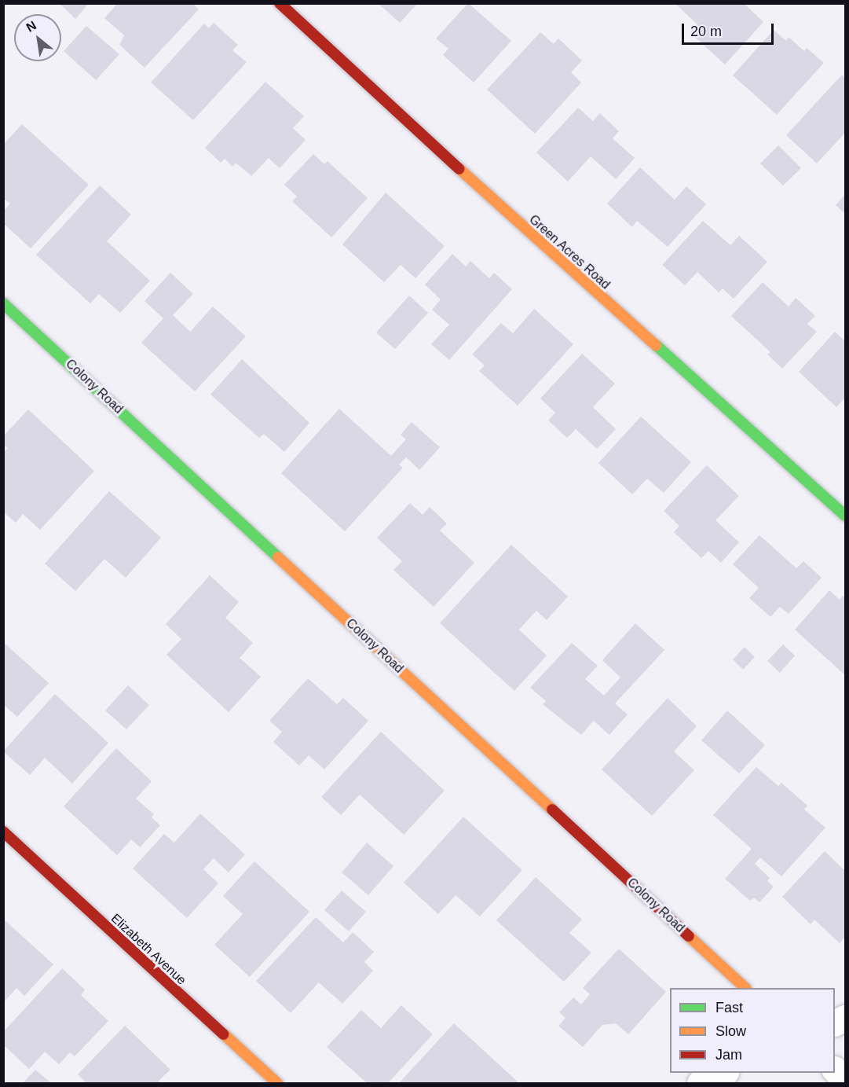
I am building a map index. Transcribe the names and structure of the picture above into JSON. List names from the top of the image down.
{
  "streets": {
    "street": ["Green Acres Road", "Colony Road", "Elizabeth Avenue"]
  },
  "legend": ["Fast", "Slow", "Jam"],
  "scale_bar": "20 m",
  "north": "top left"
}
